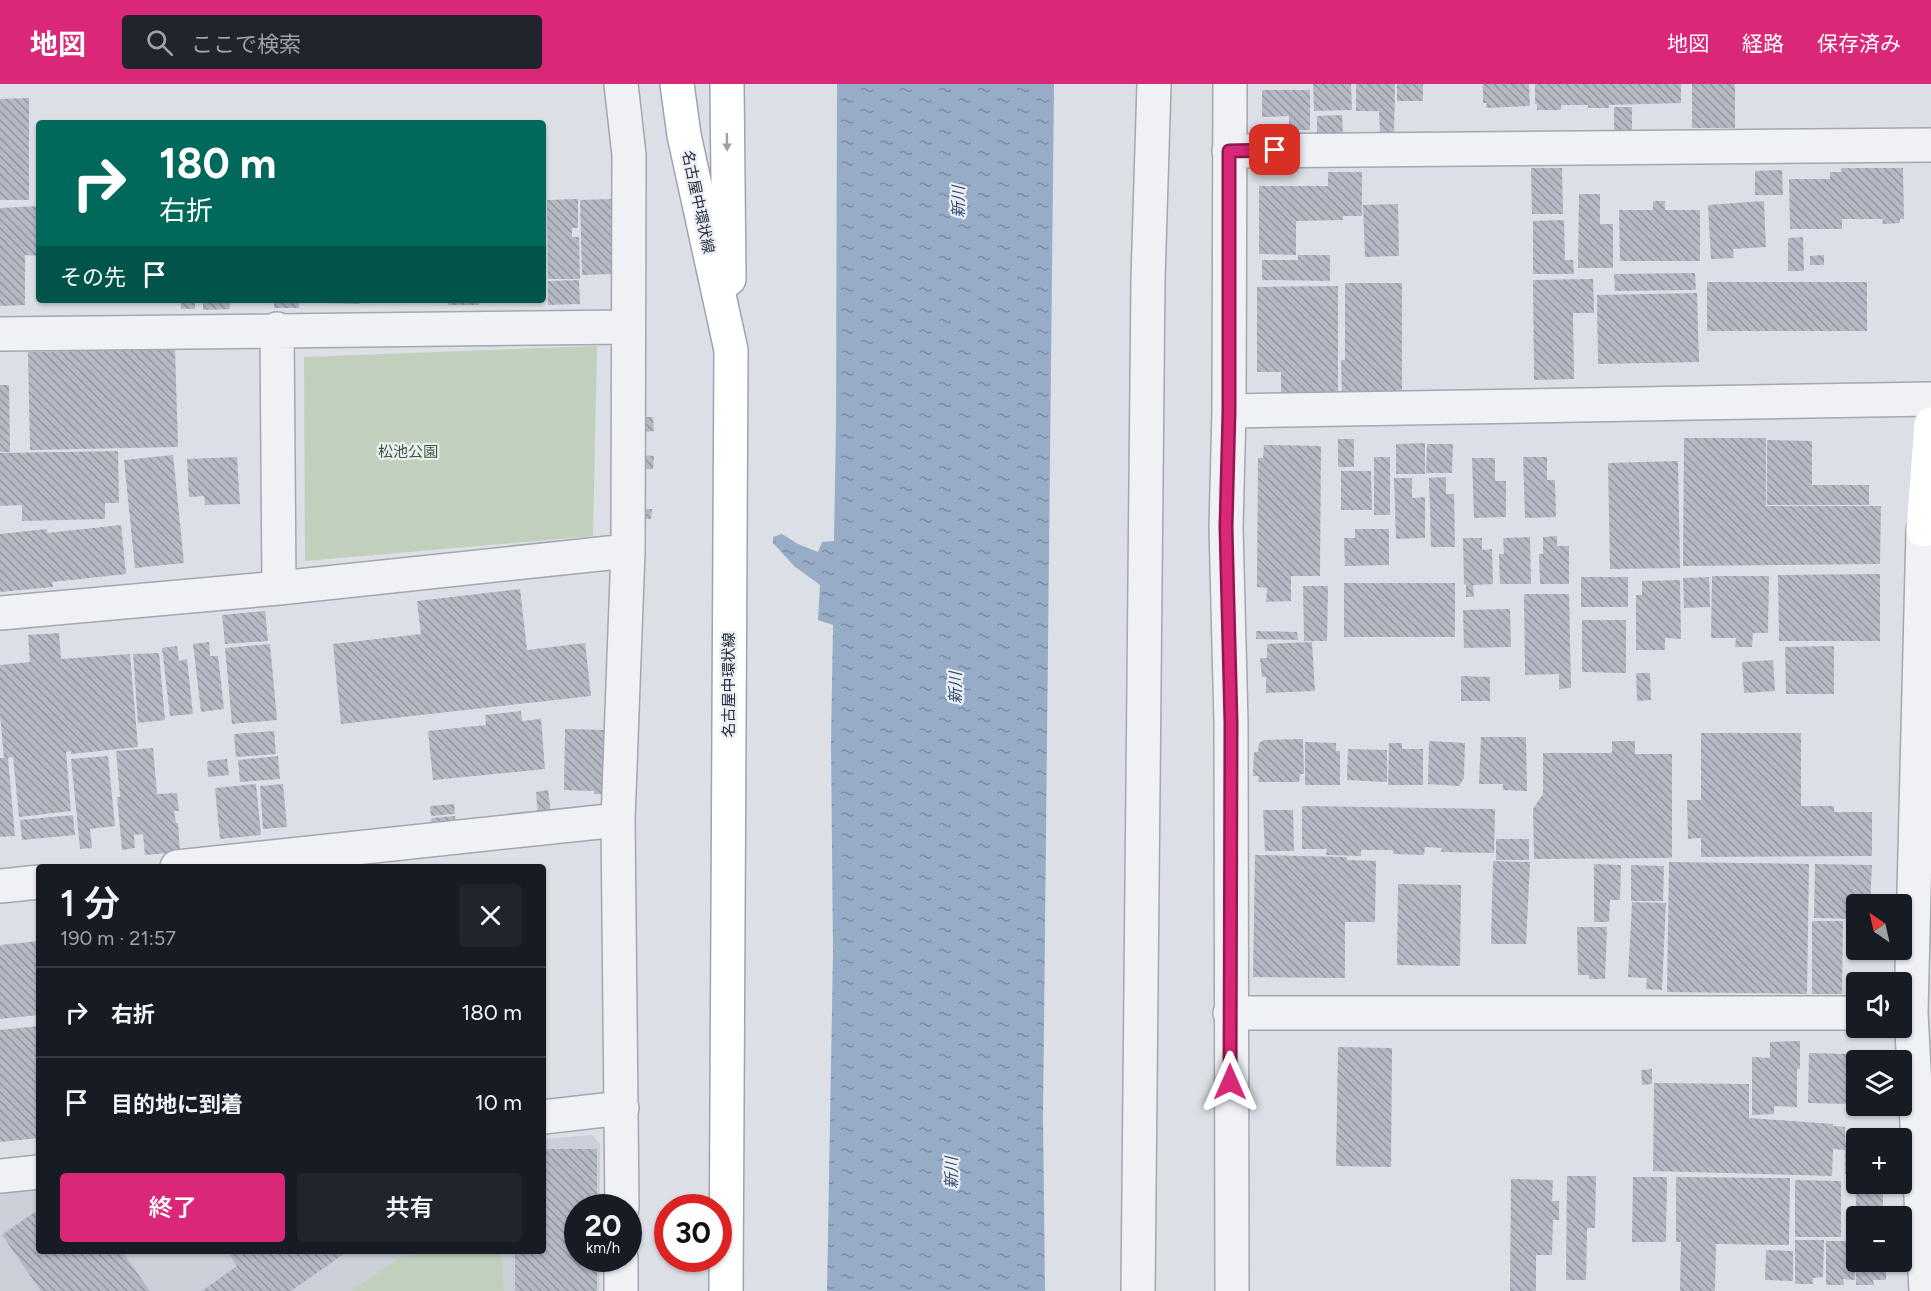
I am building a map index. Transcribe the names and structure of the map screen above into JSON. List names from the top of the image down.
{
  "streets": {
    "main road": ["名古屋中環状線"]
  },
  "water": ["新川"],
  "parks": ["松池公園"],
  "north": "top left",
  "page": {
    "header": "地図",
    "search": "ここで検索",
    "nav": ["地図", "経路", "保存済み"],
    "turn": ["180 m", "右折"],
    "then": "その先",
    "heading": ["1 分", "190 m · 21:57"],
    "map_buttons": ["+", "−"],
    "list": [
      {
        "name": "右折",
        "value": "180 m"
      },
      {
        "name": "目的地に到着",
        "value": "10 m"
      }
    ],
    "buttons": ["終了", "共有"],
    "speed": "20 km/h",
    "limit": "30"
  }
}
